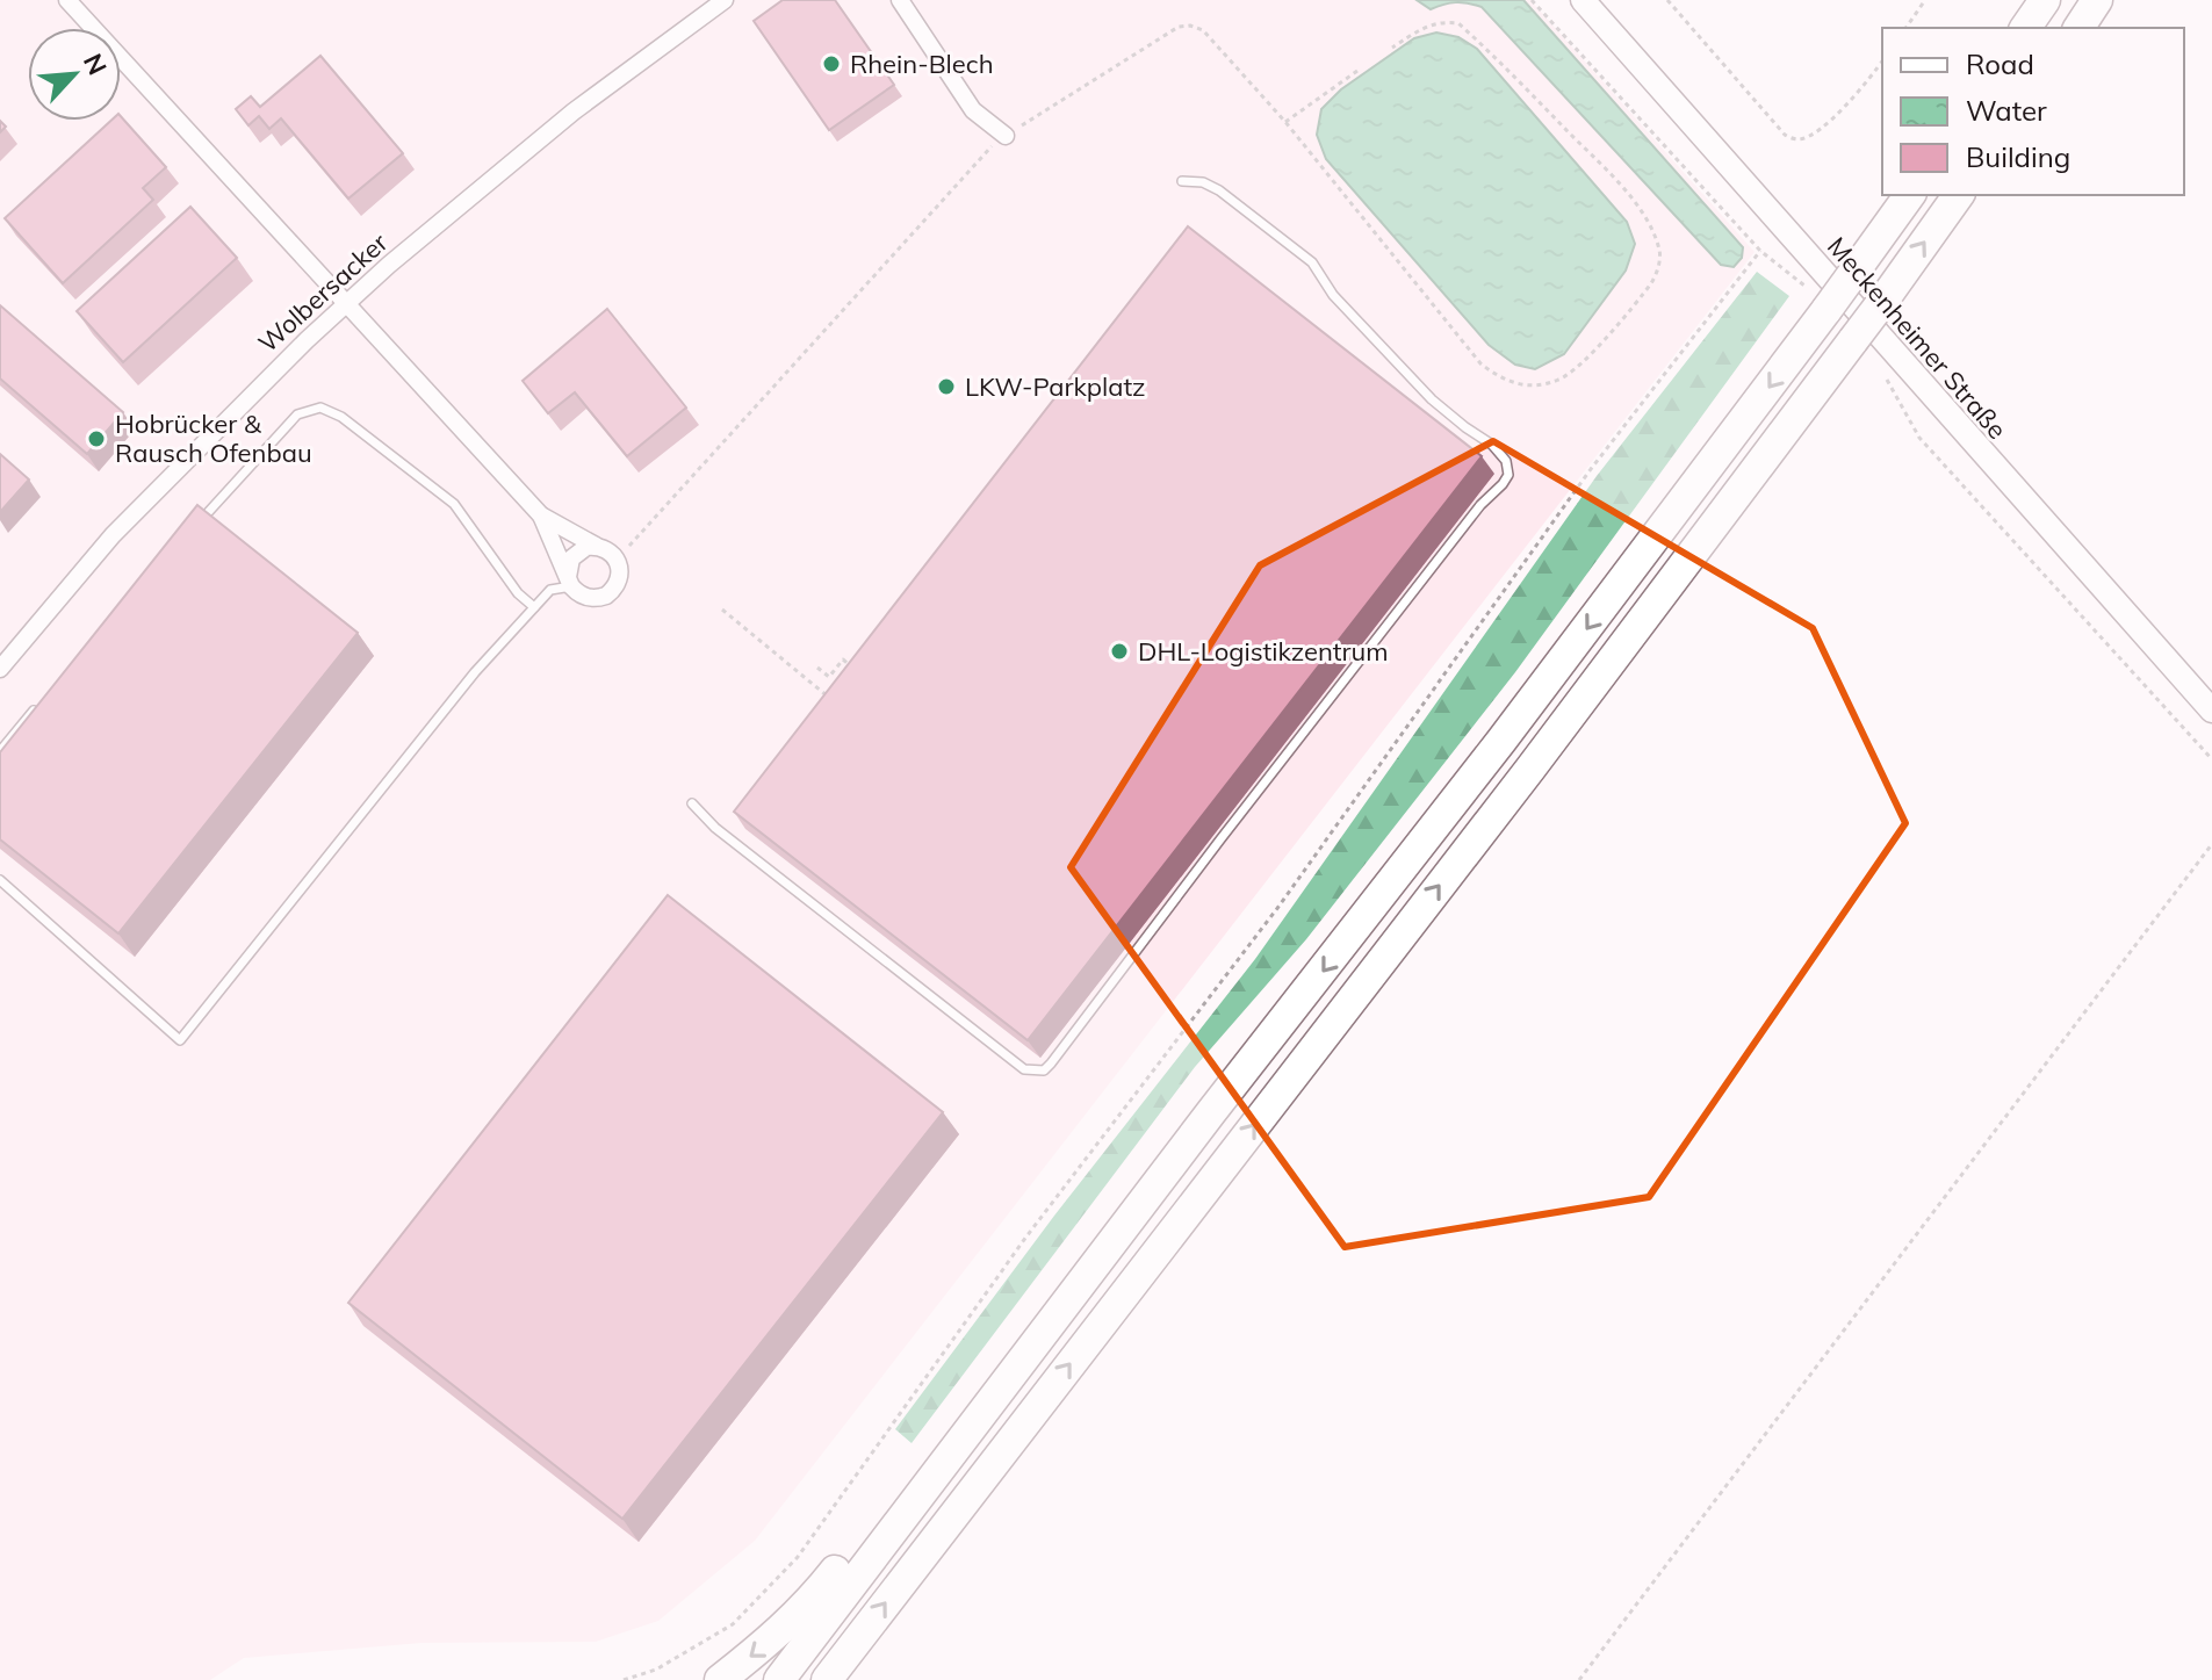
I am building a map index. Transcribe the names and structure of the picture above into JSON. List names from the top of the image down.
{
  "streets": {
    "main road": ["Meckenheimer Straße"],
    "street": ["Wolbersacker"]
  },
  "places": [
    "Rhein-Blech",
    "LKW-Parkplatz",
    "Hobrücker & Rausch Ofenbau",
    "DHL-Logistikzentrum"
  ],
  "legend": ["Road", "Water", "Building"],
  "north": "top right"
}
